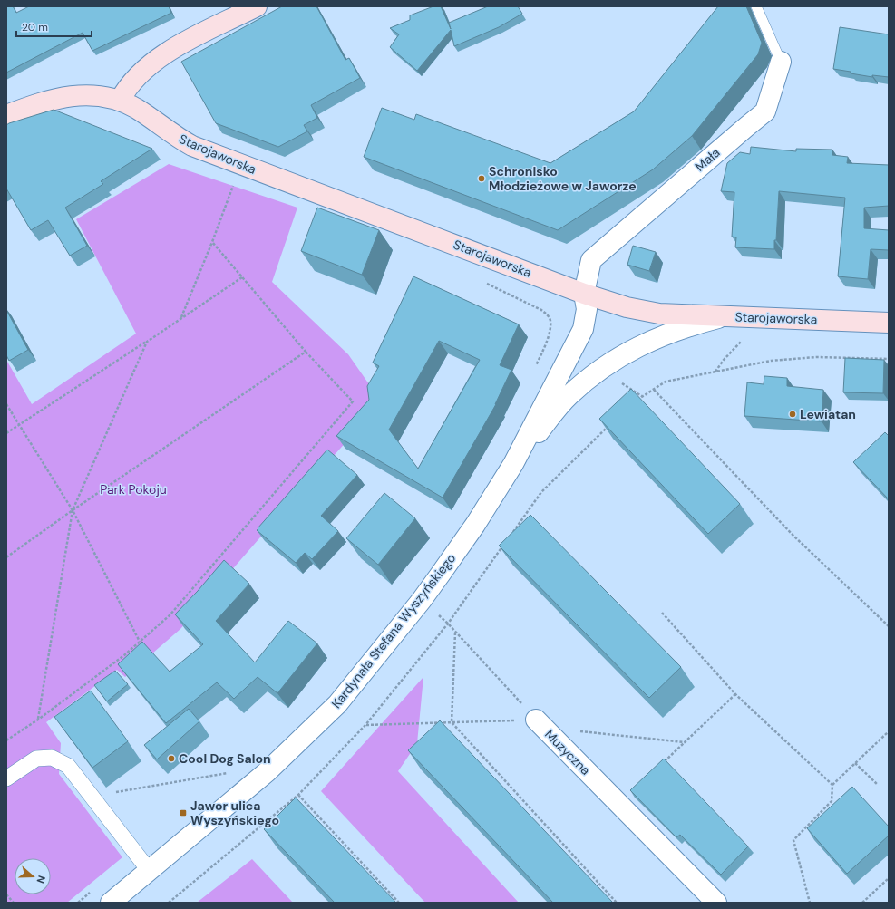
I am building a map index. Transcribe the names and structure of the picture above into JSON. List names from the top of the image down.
{
  "streets": {
    "main road": ["Starojaworska"],
    "street": ["Mała", "Kardynała Stefana Wyszyńskiego", "Muzyczna"]
  },
  "crossings": [
    ["Starojaworska", "Mała"],
    ["Starojaworska", "Kardynała Stefana Wyszyńskiego"],
    ["Mała", "Kardynała Stefana Wyszyńskiego"],
    ["Kardynała Stefana Wyszyńskiego", "Muzyczna"]
  ],
  "parks": ["Park Pokoju"],
  "places": {
    "other": ["Schronisko Młodzieżowe w Jaworze", "Lewiatan", "Cool Dog Salon"],
    "transit": ["Jawor ulica Wyszyńskiego"]
  },
  "scale_bar": "20 m",
  "north": "right"
}
